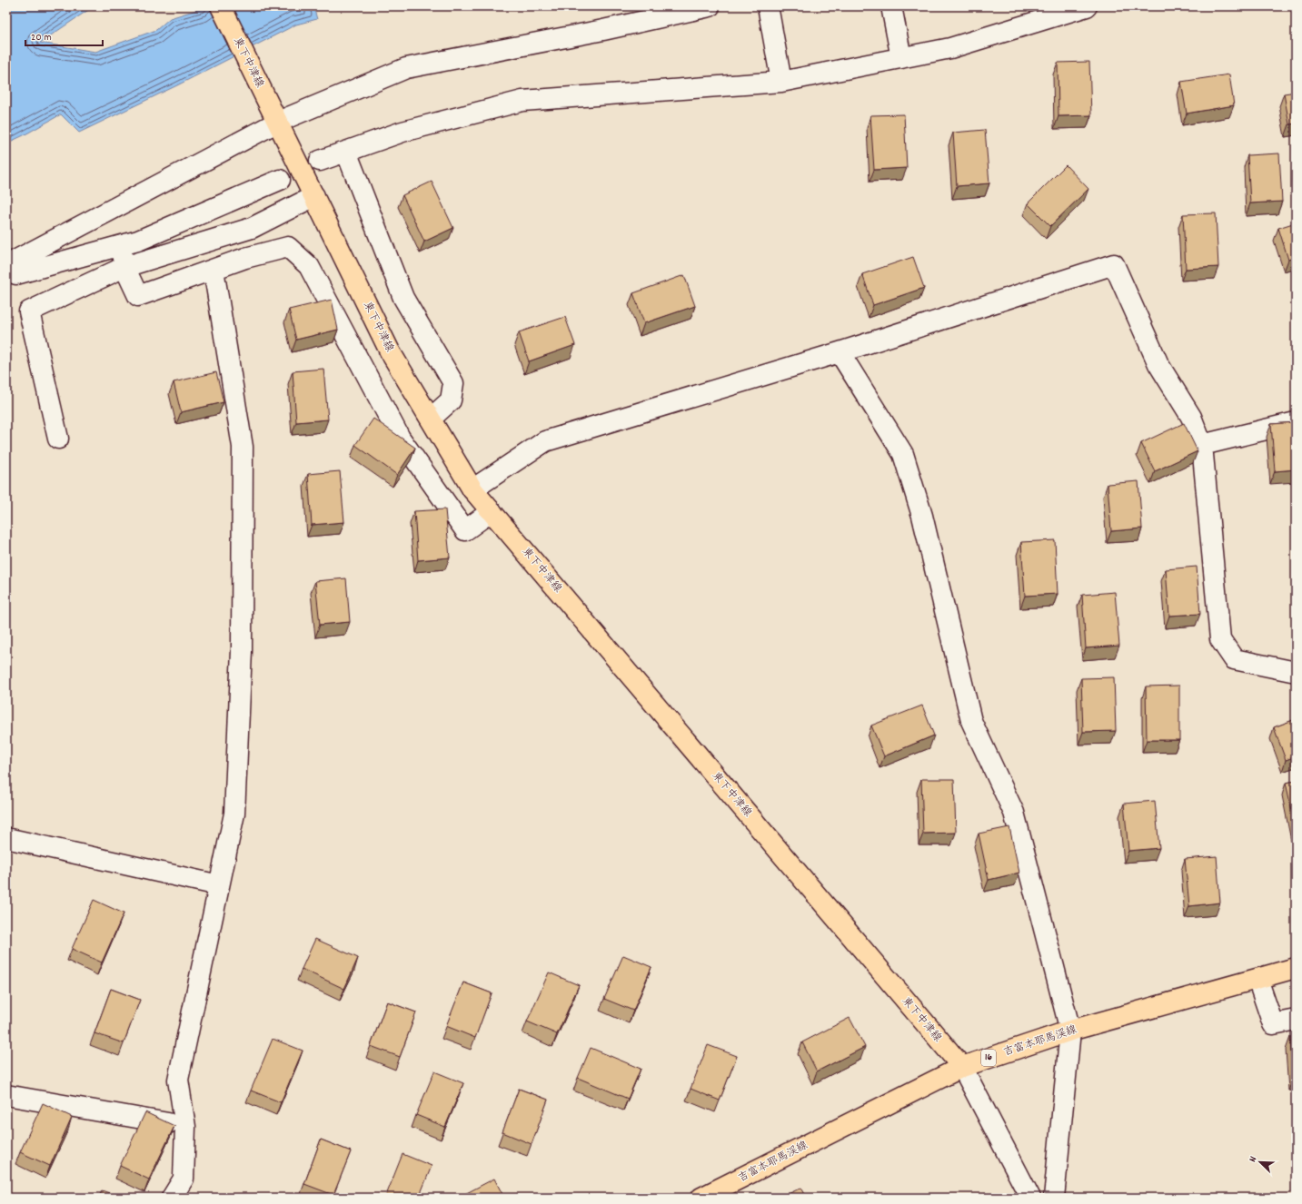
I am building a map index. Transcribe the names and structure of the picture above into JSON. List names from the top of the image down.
{
  "streets": {
    "main road": ["東下中津線", "吉富本耶馬渓線", "16"]
  },
  "crossings": [
    ["東下中津線", "吉富本耶馬渓線"]
  ],
  "scale_bar": "20 m",
  "north": "top left"
}
